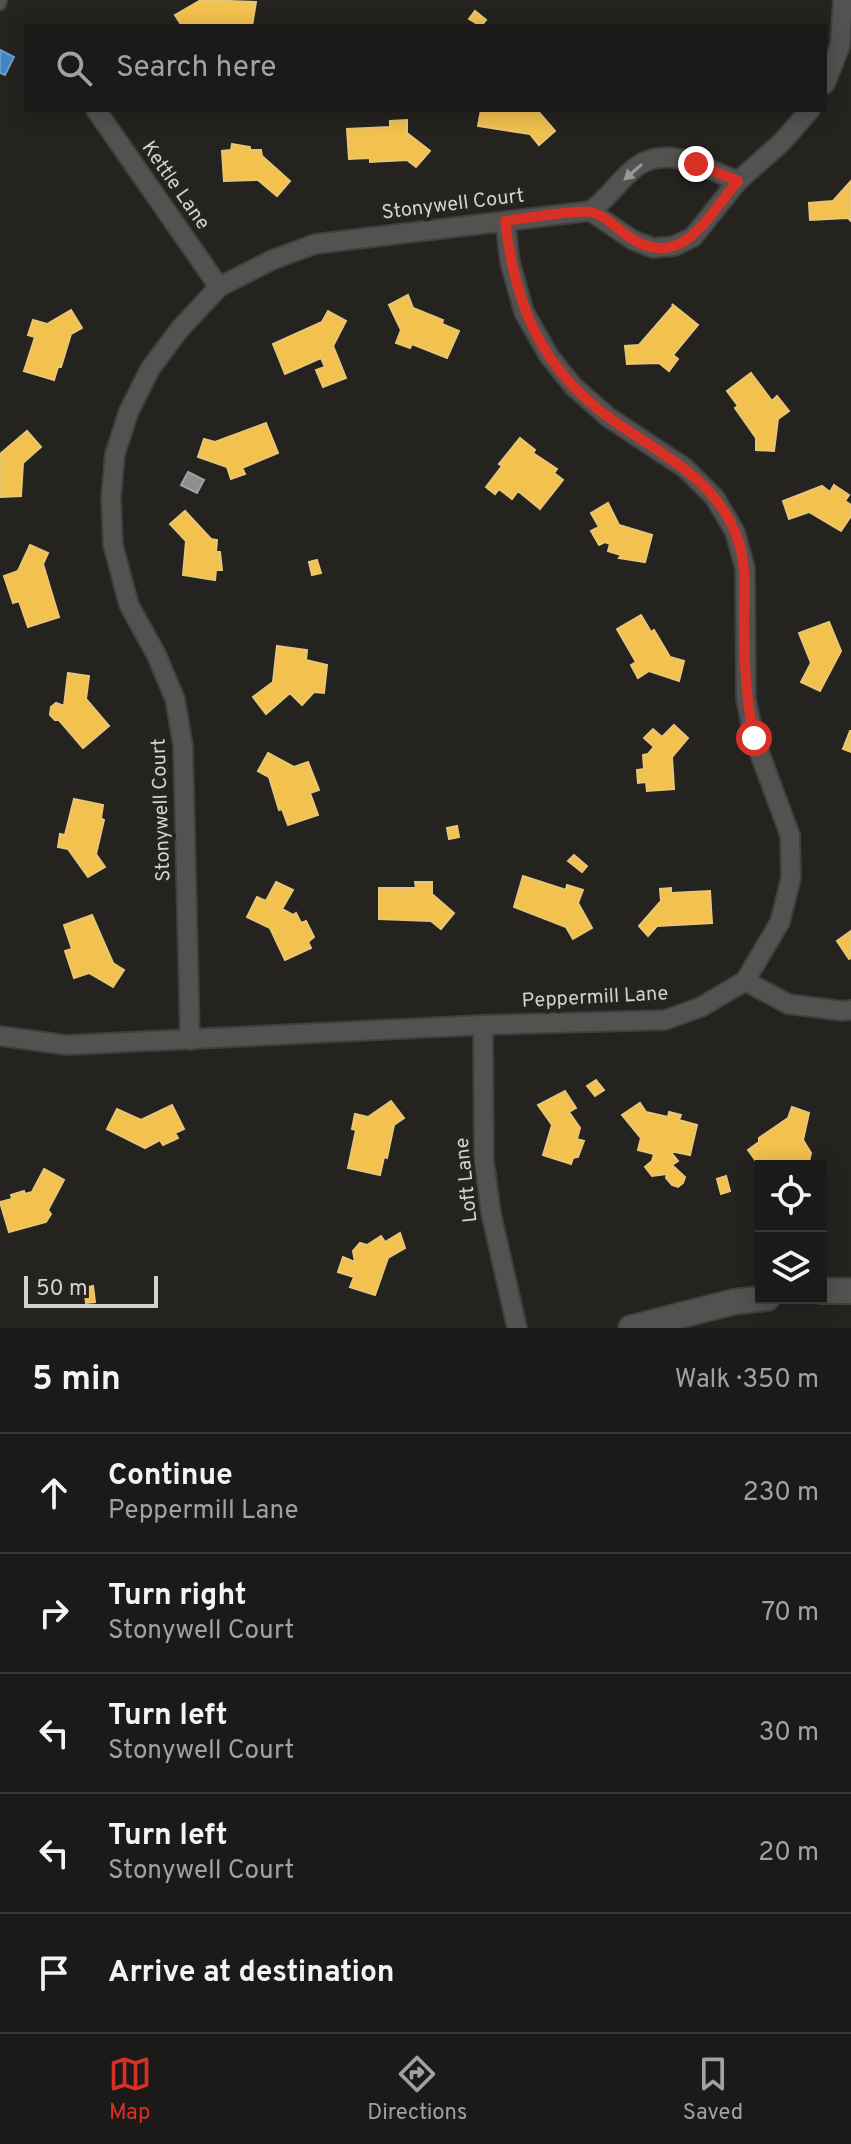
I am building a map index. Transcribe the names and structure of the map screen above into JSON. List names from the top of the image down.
{
  "streets": {
    "street": [
      "Kettle Lane",
      "Stonywell Court",
      "Peppermill Lane",
      "Loft Lane"
    ]
  },
  "crossings": [
    ["Kettle Lane", "Stonywell Court"],
    ["Stonywell Court", "Peppermill Lane"],
    ["Peppermill Lane", "Loft Lane"]
  ],
  "scale_bar": "50 m",
  "page": {
    "search": "Search here",
    "scale": "50 m",
    "heading": ["5 min", "Walk · 350 m"],
    "list": [
      ["Continue", "Peppermill Lane", "230 m"],
      ["Turn right", "Stonywell Court", "70 m"],
      ["Turn left", "Stonywell Court", "30 m"],
      ["Turn left", "Stonywell Court", "20 m"],
      "Arrive at destination"
    ],
    "nav": ["Map", "Directions", "Saved"]
  }
}
